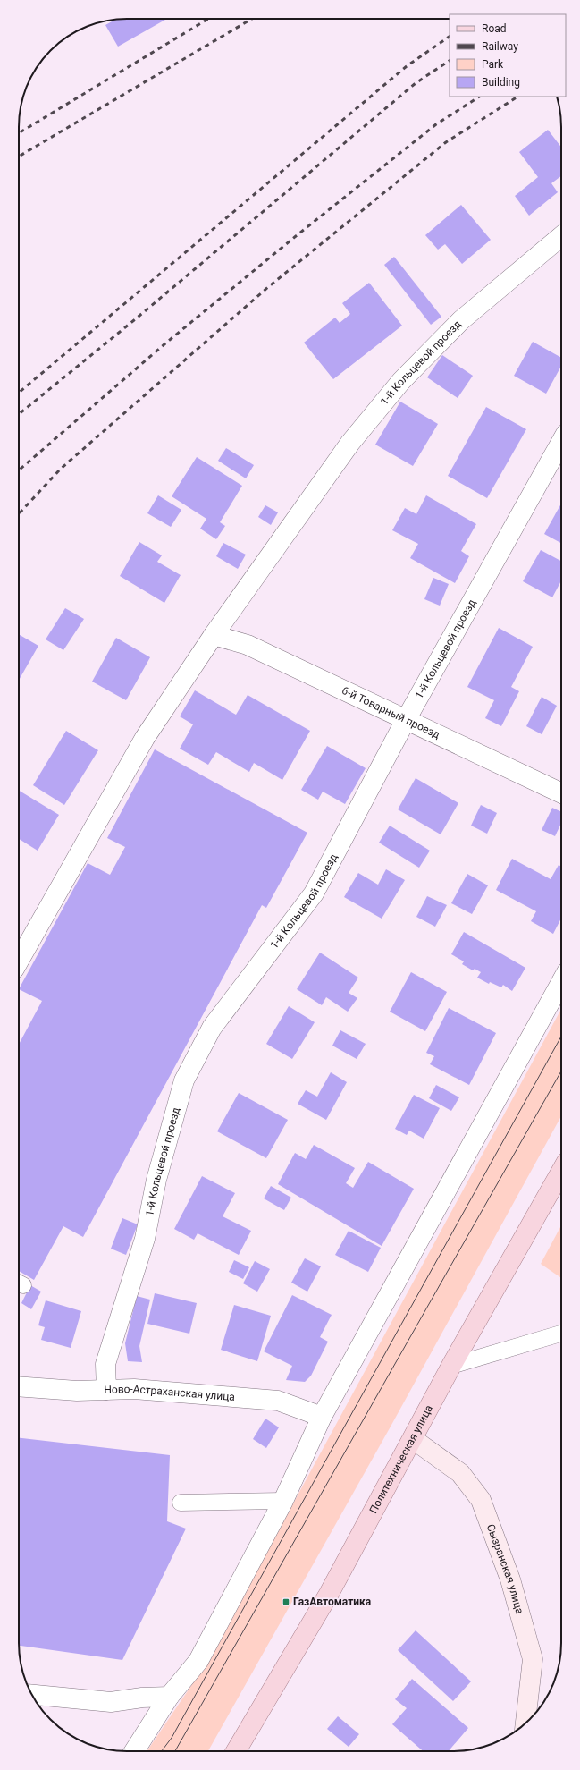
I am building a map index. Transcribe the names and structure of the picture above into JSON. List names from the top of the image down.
{
  "streets": {
    "main road": ["Политехническая улица"],
    "street": [
      "1-й Кольцевой проезд",
      "6-й Товарный проезд",
      "Ново-Астраханская улица",
      "Сызранская улица"
    ]
  },
  "crossings": [
    ["1-й Кольцевой проезд", "6-й Товарный проезд"],
    ["1-й Кольцевой проезд", "Ново-Астраханская улица"],
    ["Политехническая улица", "Сызранская улица"]
  ],
  "places": {
    "transit": ["ГазАвтоматика"]
  },
  "legend": [
    "Road",
    "Railway",
    "Park",
    "Building"
  ]
}
